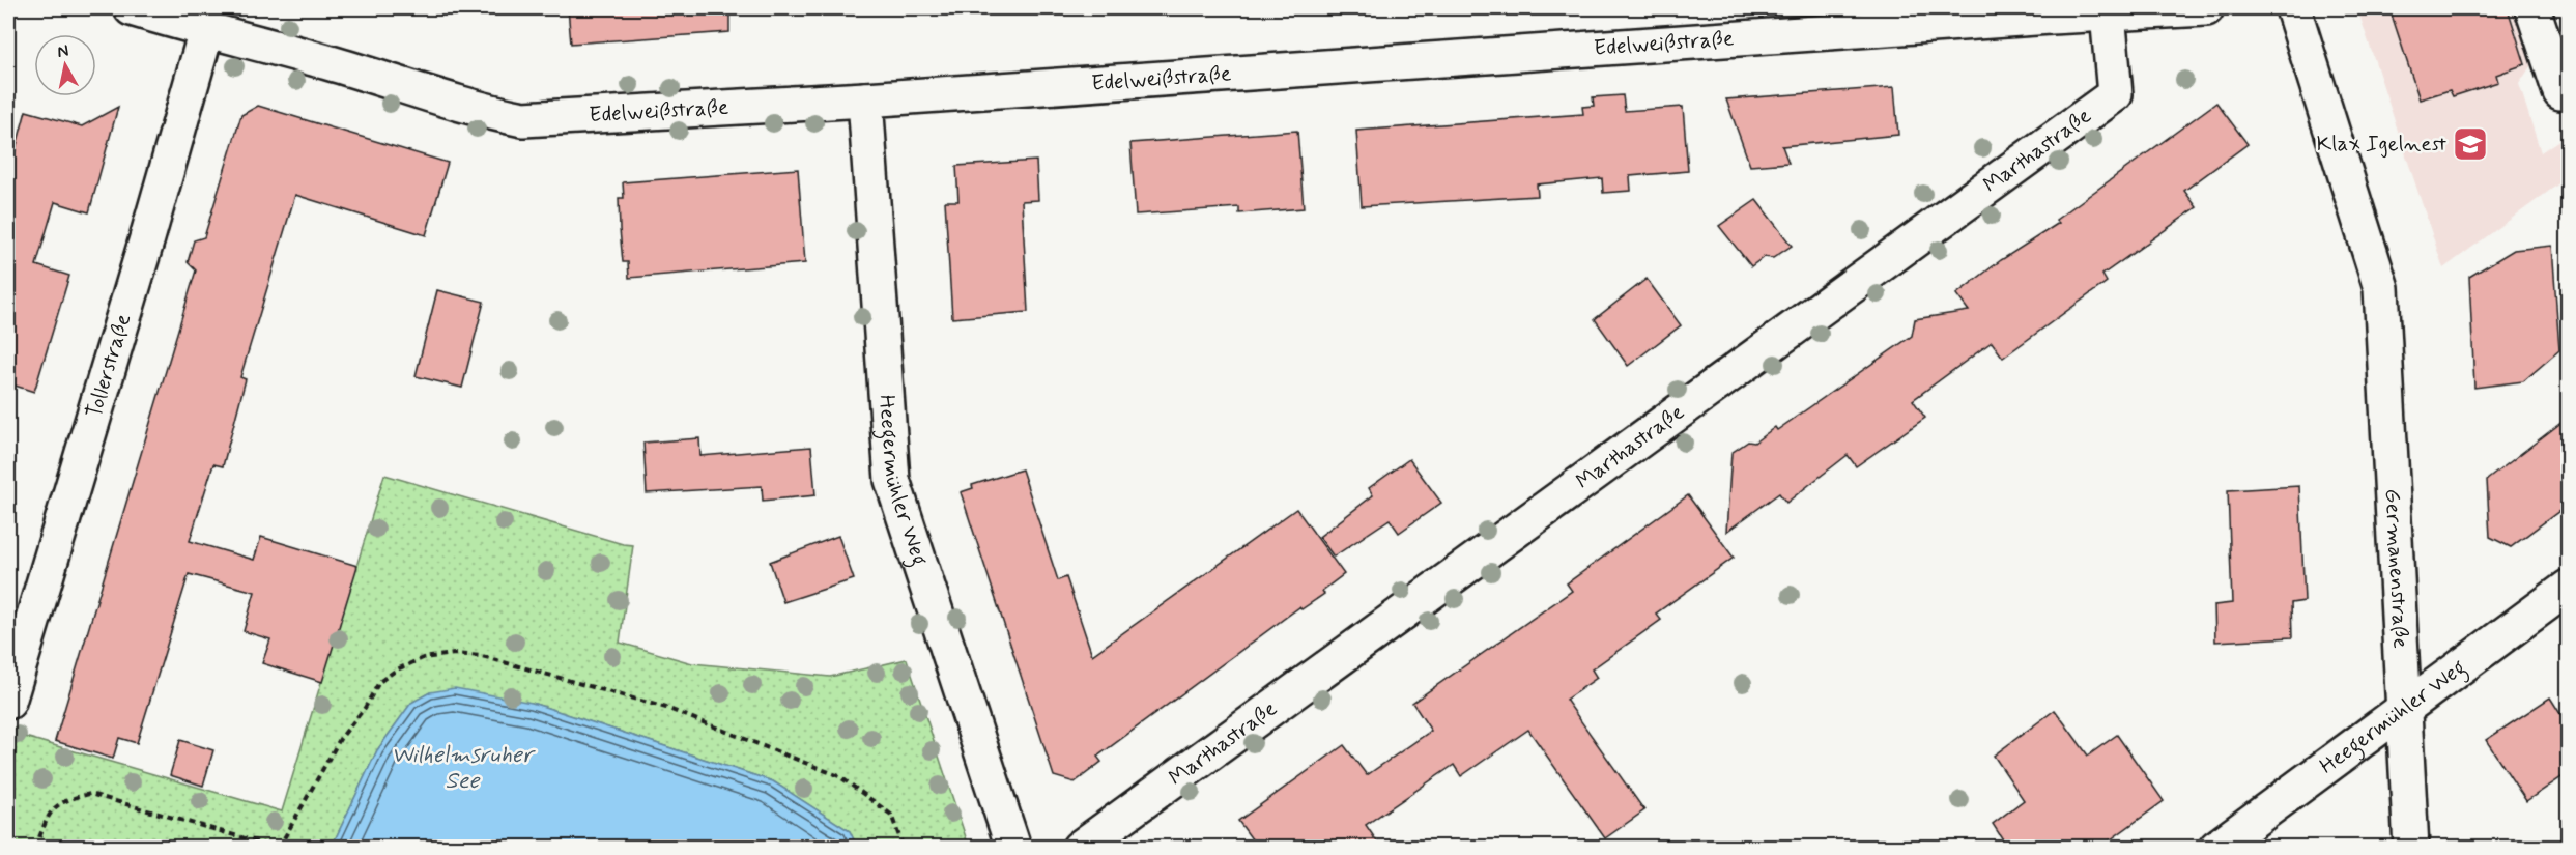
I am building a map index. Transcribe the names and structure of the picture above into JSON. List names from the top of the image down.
{
  "streets": {
    "street": [
      "Edelweißstraße",
      "Marthastraße",
      "Tollerstraße",
      "Heegermühler Weg",
      "Germanenstraße"
    ]
  },
  "crossings": [
    ["Edelweißstraße", "Marthastraße"],
    ["Edelweißstraße", "Tollerstraße"],
    ["Edelweißstraße", "Heegermühler Weg"],
    ["Heegermühler Weg", "Germanenstraße"]
  ],
  "water": ["Wilhelmsruher See"],
  "places": {
    "school or university": ["Klax Igelnest"]
  },
  "north": "top"
}
